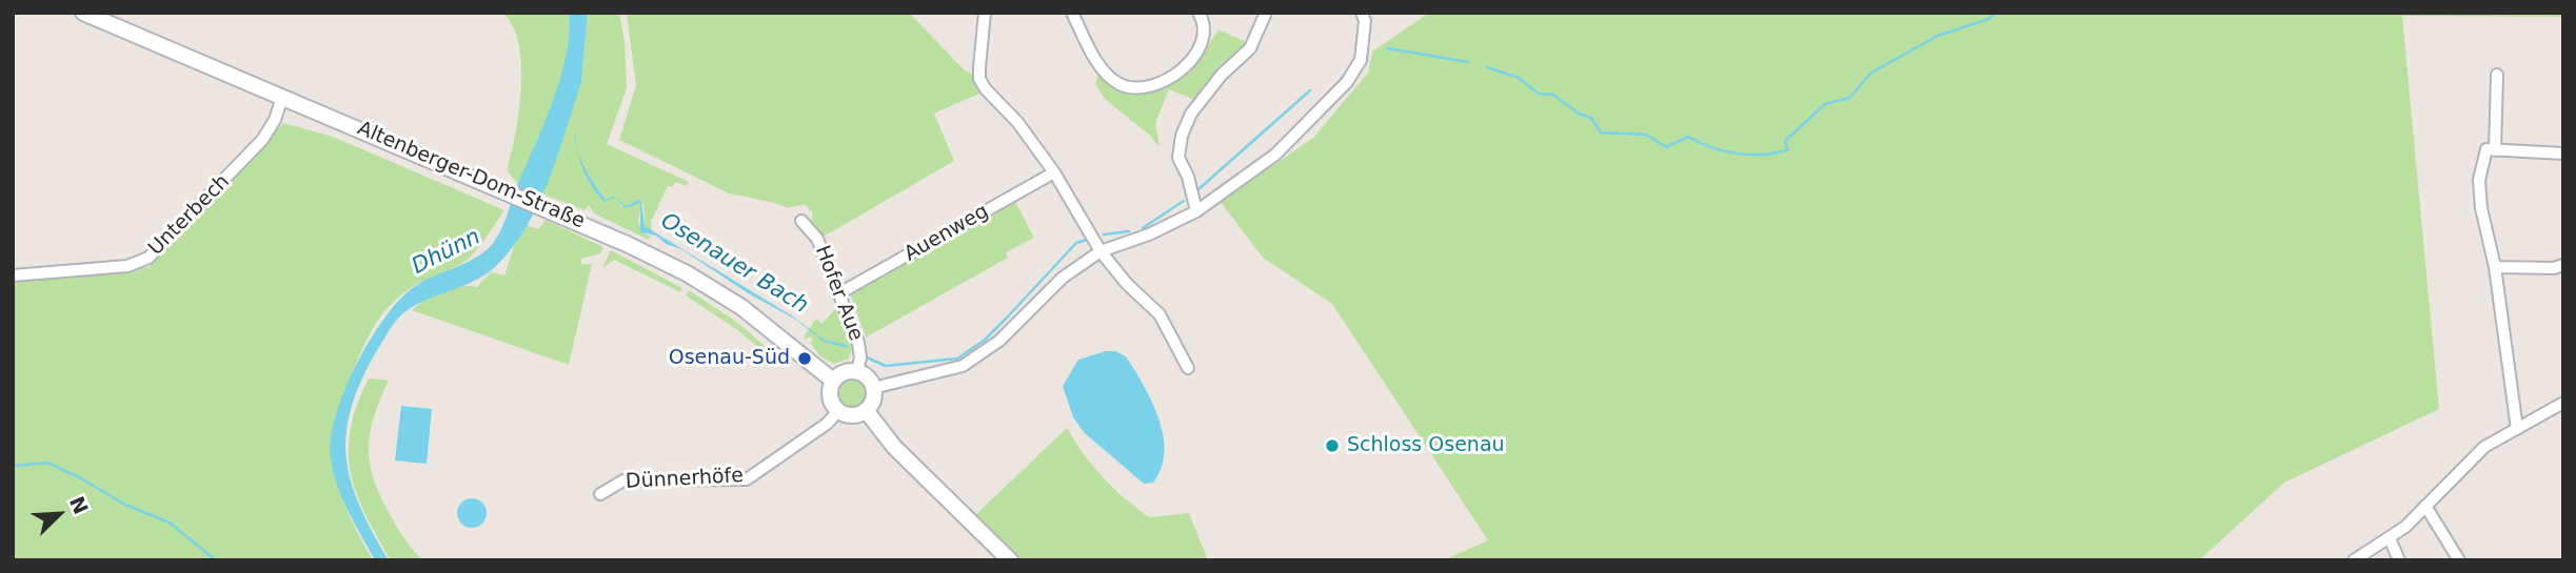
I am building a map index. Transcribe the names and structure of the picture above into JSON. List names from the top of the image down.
{
  "streets": {
    "main road": ["Altenberger-Dom-Straße"],
    "street": [
      "Unterbech",
      "Auenweg",
      "Hofer Aue",
      "Dünnerhöfe"
    ]
  },
  "crossings": [
    ["Altenberger-Dom-Straße", "Unterbech"],
    ["Altenberger-Dom-Straße", "Hofer Aue"],
    ["Altenberger-Dom-Straße", "Dünnerhöfe"],
    ["Auenweg", "Hofer Aue"],
    ["Hofer Aue", "Dünnerhöfe"]
  ],
  "water": ["Dhünn", "Osenauer Bach"],
  "places": ["Osenau-Süd", "Schloss Osenau"],
  "north": "top right"
}
